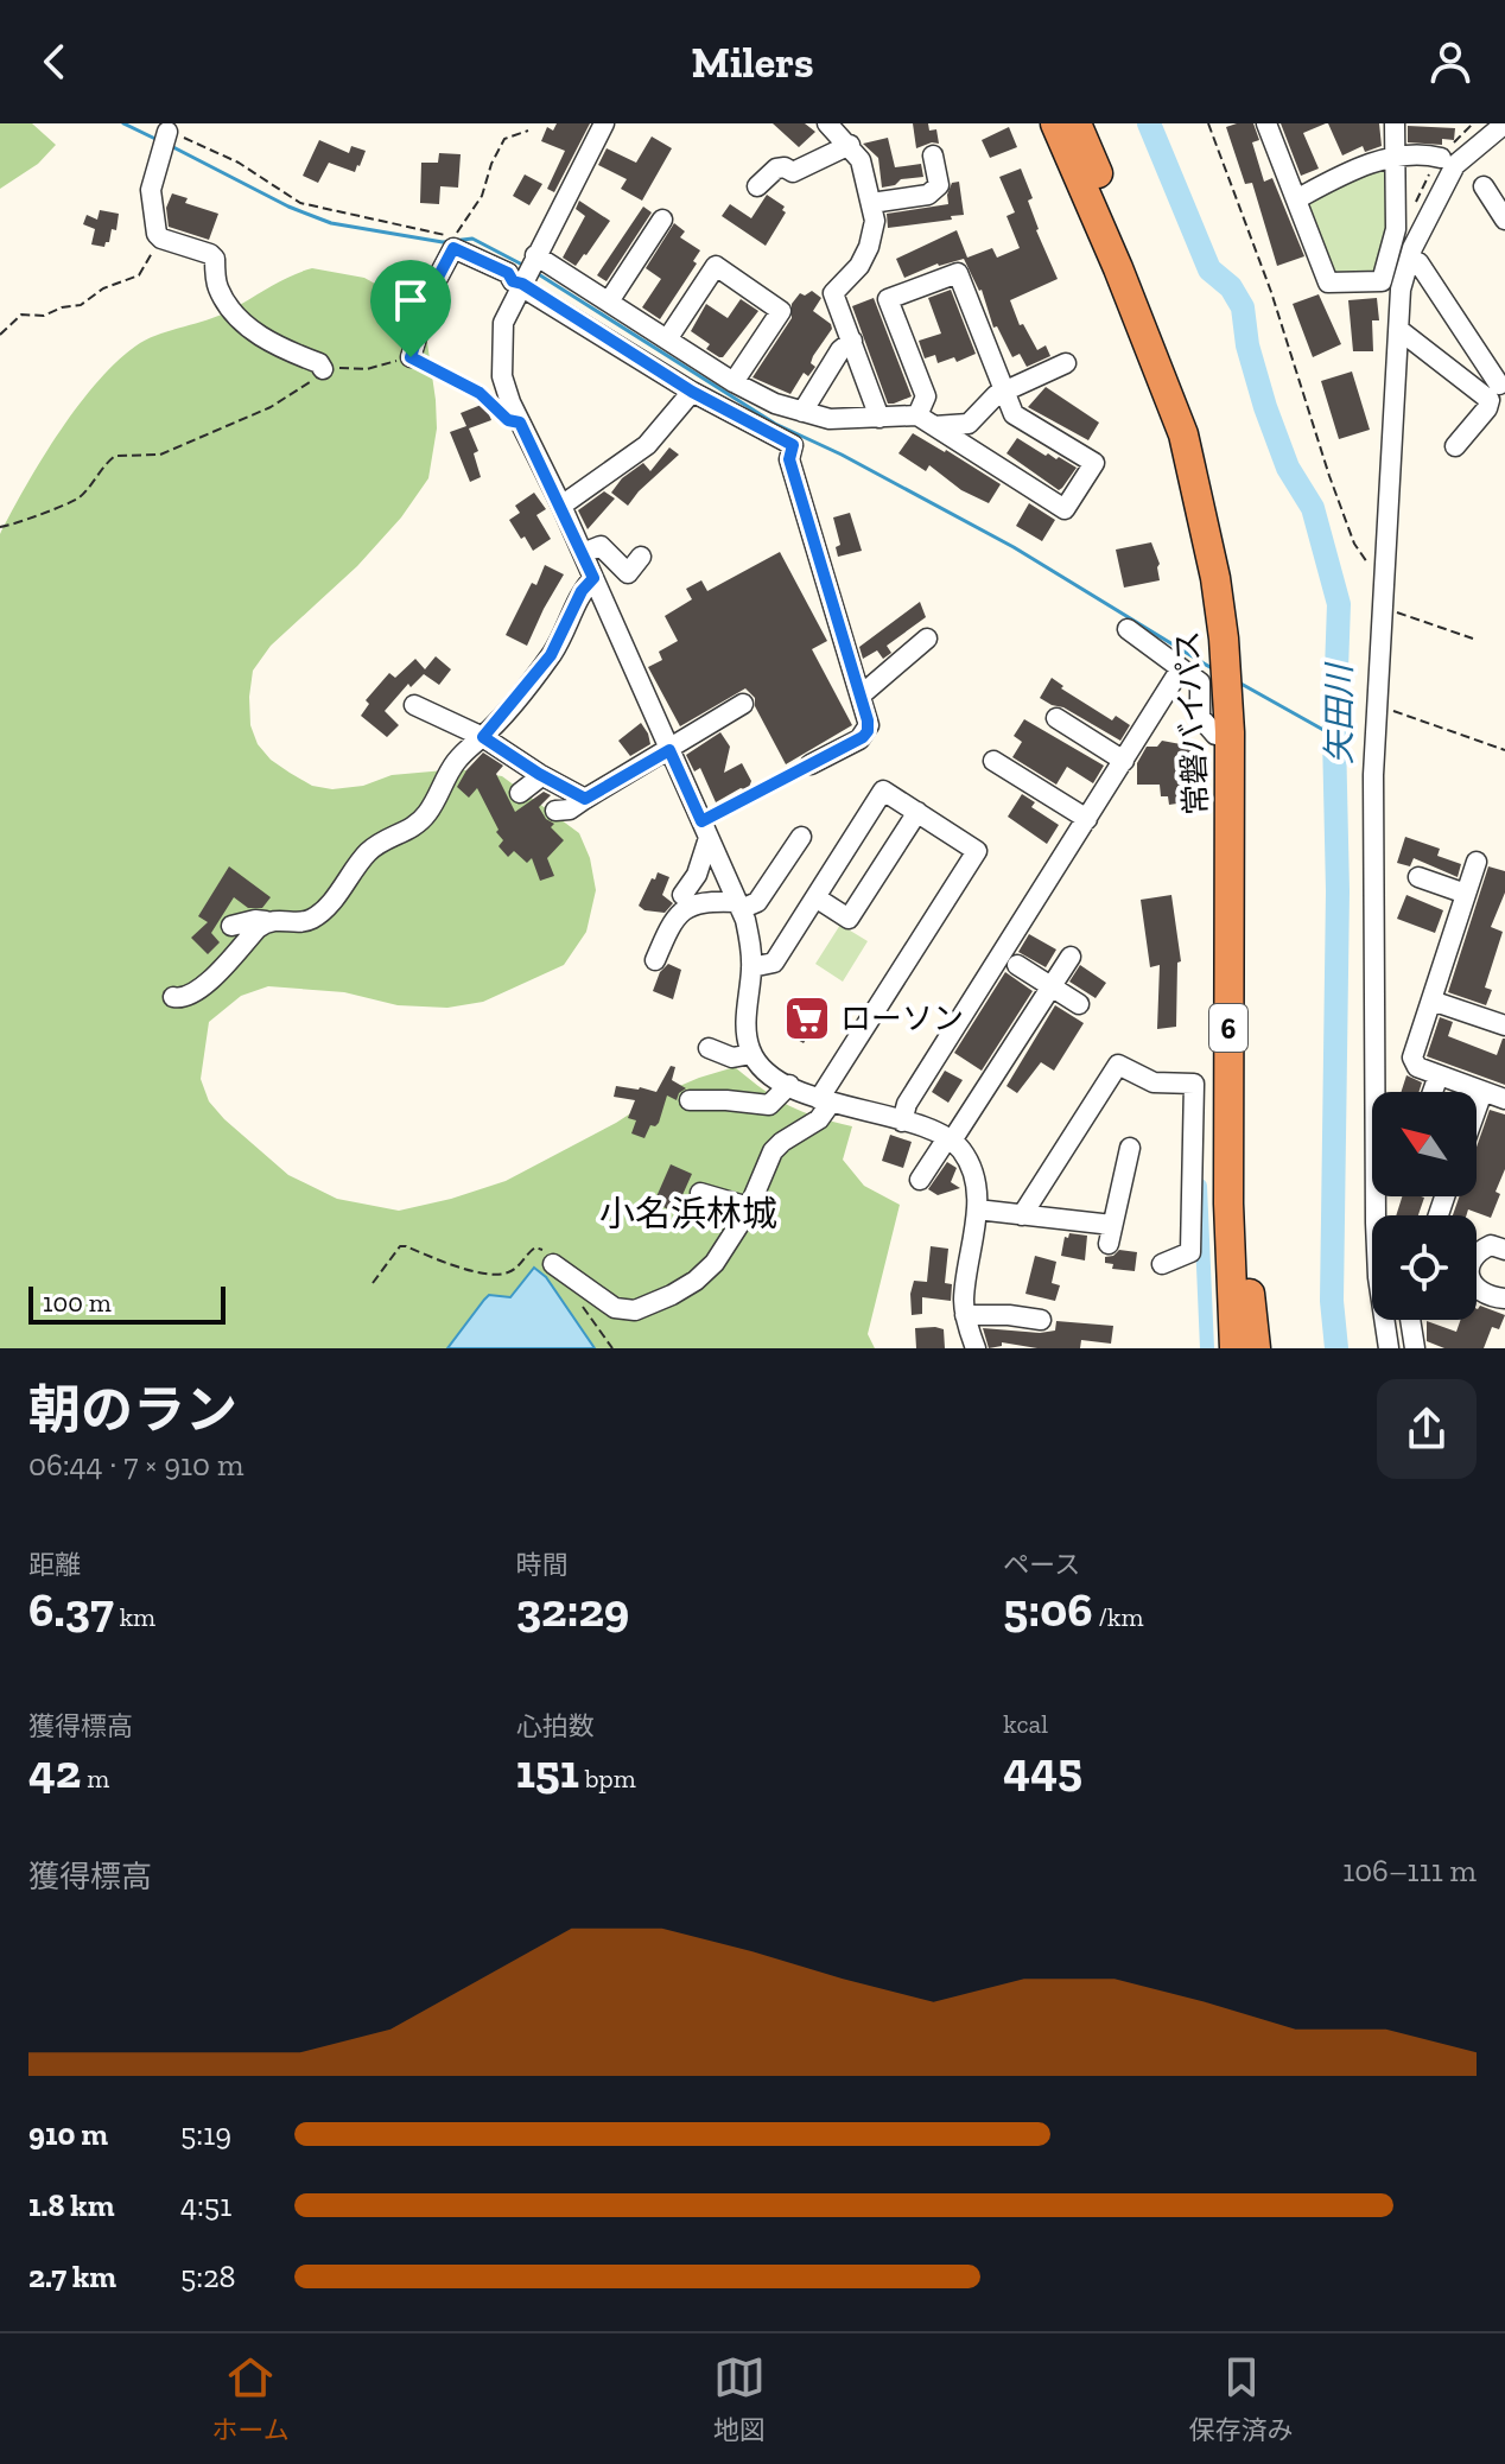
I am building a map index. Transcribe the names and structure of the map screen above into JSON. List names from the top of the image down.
{
  "streets": {
    "highway": ["常磐バイパス", "6"]
  },
  "districts": ["小名浜林城"],
  "water": ["矢田川"],
  "places": {
    "supermarket": ["ローソン"]
  },
  "scale_bar": "100 m",
  "north": "top left",
  "page": {
    "header": "Milers",
    "scale": "100 m",
    "heading": ["朝のラン", "06:44 · 7 × 910 m"],
    "stats": [
      ["距離", "6.37 km"],
      ["時間", "32:29"],
      ["ペース", "5:06 /km"],
      ["獲得標高", "42 m"],
      ["心拍数", "151 bpm"],
      ["kcal", "445"]
    ],
    "chart": ["獲得標高", "106–111 m"],
    "list": [
      {
        "name": "910 m",
        "note": "5:19"
      },
      {
        "name": "1.8 km",
        "note": "4:51"
      },
      {
        "name": "2.7 km",
        "note": "5:28"
      }
    ],
    "tabs": ["ホーム", "地図", "保存済み"]
  }
}
